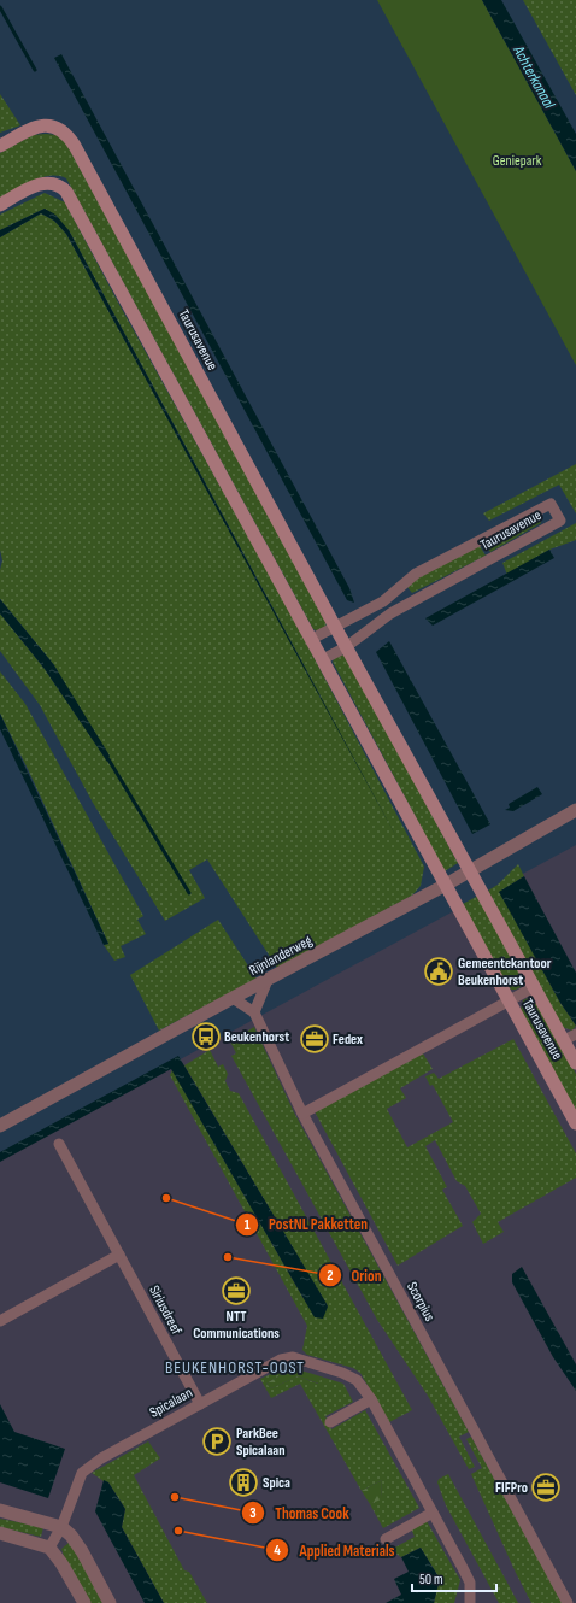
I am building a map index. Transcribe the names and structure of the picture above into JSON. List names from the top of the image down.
{
  "streets": {
    "main road": ["Taurusavenue"],
    "street": [
      "Rijnlanderweg",
      "Scorpius",
      "Siriusdreef",
      "Spicalaan"
    ]
  },
  "crossings": [
    ["Taurusavenue", "Rijnlanderweg"],
    ["Siriusdreef", "Spicalaan"]
  ],
  "districts": ["BEUKENHORST-OOST"],
  "water": ["Achterkanaal"],
  "parks": ["Geniepark"],
  "places": {
    "public building": ["Gemeentekantoor Beukenhorst"],
    "bus stop": ["Beukenhorst"],
    "office": ["Fedex", "NTT Communications", "FIFPro"],
    "other": [
      "PostNL Pakketten",
      "Orion",
      "Thomas Cook",
      "Applied Materials"
    ],
    "parking": ["ParkBee Spicalaan"],
    "building": ["Spica"]
  },
  "scale_bar": "50 m"
}
